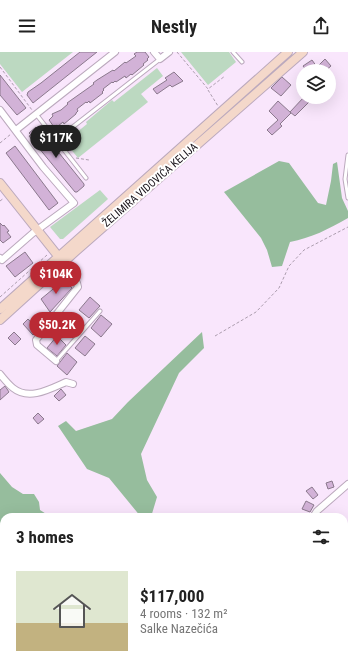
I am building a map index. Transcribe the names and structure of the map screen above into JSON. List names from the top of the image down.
{
  "streets": {
    "main road": ["ŽELIMIRA VIDOVIĆA KELIJA"]
  },
  "page": {
    "header": "Nestly",
    "price": ["$117K", "$104K", "$50.2K"],
    "heading": "3 homes",
    "list": [
      {
        "name": "$117,000",
        "note": "4 rooms · 132 m² · Salke Nazečića"
      }
    ]
  }
}
